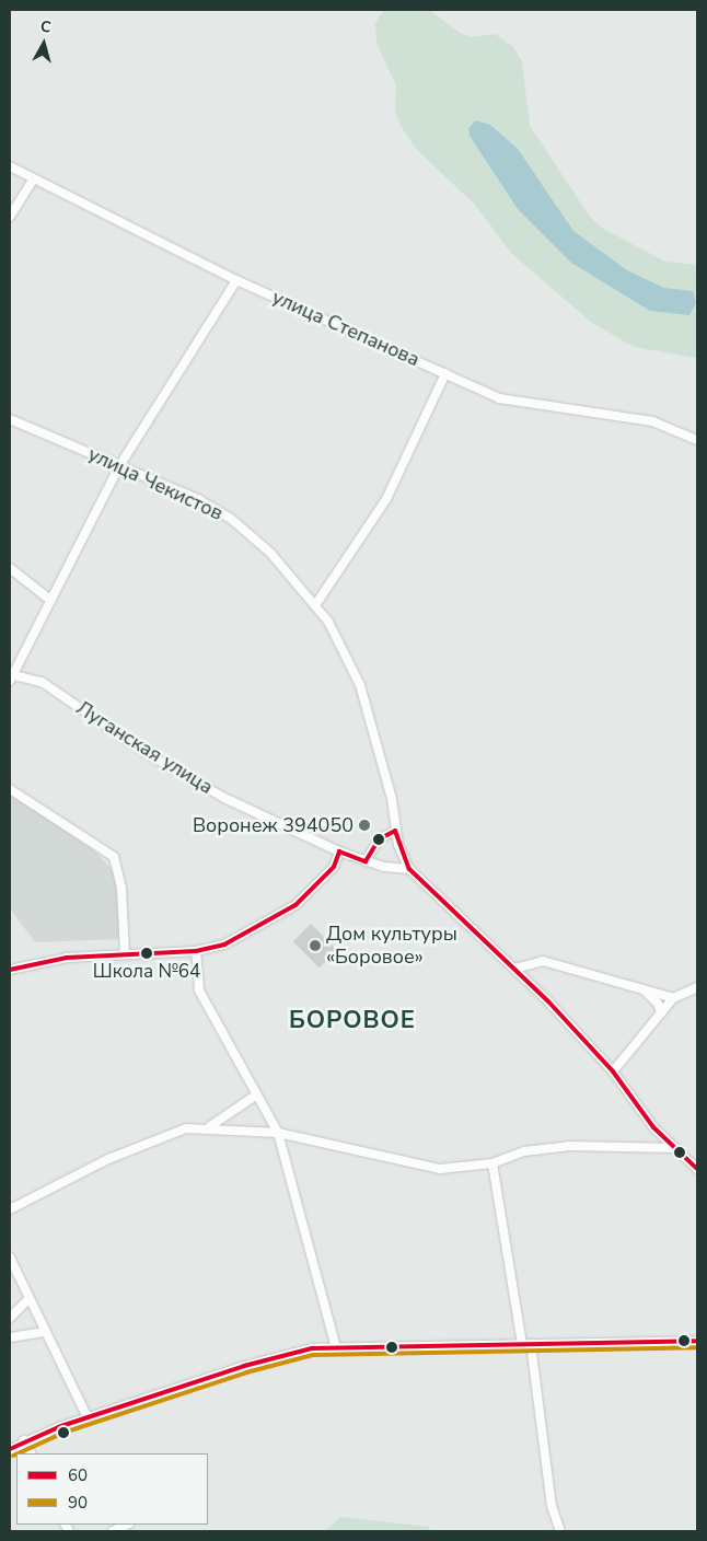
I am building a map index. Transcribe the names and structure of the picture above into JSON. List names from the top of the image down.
{
  "streets": {
    "street": ["улица Степанова", "улица Чекистов", "Луганская улица"]
  },
  "crossings": [
    ["улица Чекистов", "Луганская улица"]
  ],
  "districts": ["БОРОВОЕ"],
  "places": ["Воронеж 394050", "Дом культуры «Боровое»", "Школа №64"],
  "lines": ["transit line 60", "transit line 90"],
  "legend": ["60", "90"],
  "north": "top"
}
